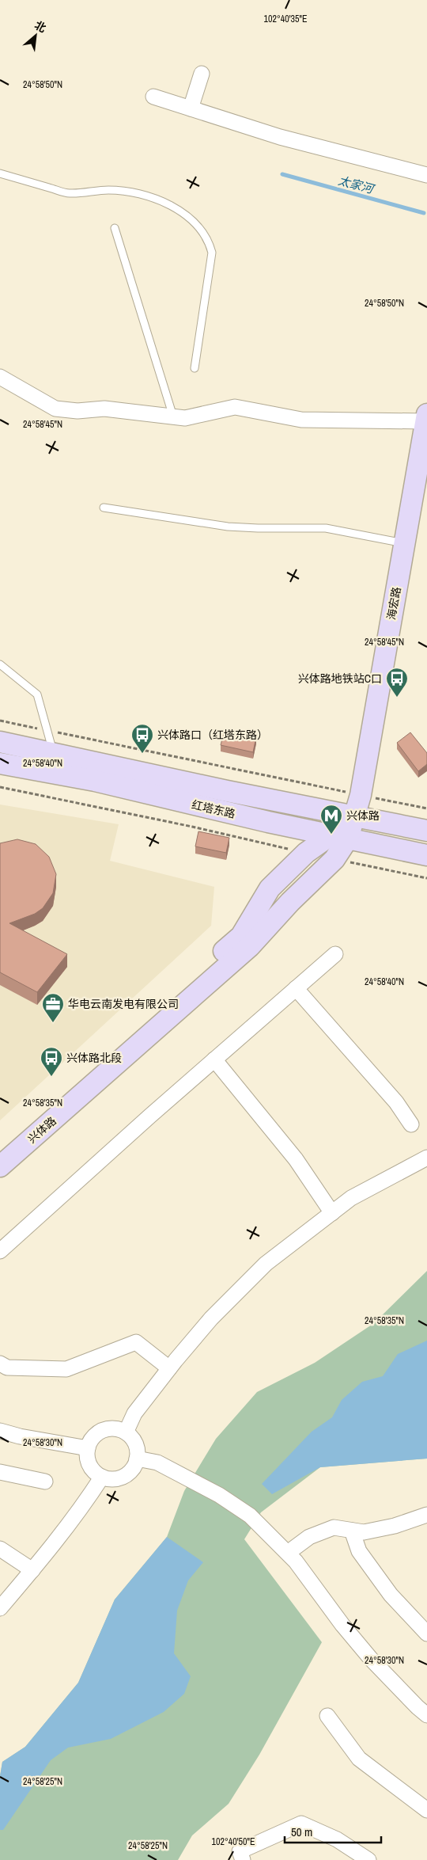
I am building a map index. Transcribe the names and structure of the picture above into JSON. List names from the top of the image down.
{
  "streets": {
    "street": ["海宏路", "红塔东路", "兴体路"]
  },
  "crossings": [
    ["海宏路", "红塔东路"],
    ["海宏路", "兴体路"],
    ["红塔东路", "兴体路"]
  ],
  "water": ["太家河"],
  "places": {
    "bus stop": ["兴体路地铁站C口", "兴体路口（红塔东路）", "兴体路北段"],
    "metro station": ["兴体路"],
    "office": ["华电云南发电有限公司"]
  },
  "scale_bar": "50 m",
  "north": "top right",
  "coordinates": [
    "102°40'35\"E",
    "24°58'50\"N",
    "24°58'45\"N",
    "24°58'40\"N",
    "24°58'35\"N",
    "24°58'30\"N",
    "24°58'25\"N",
    "102°40'50\"E"
  ]
}
